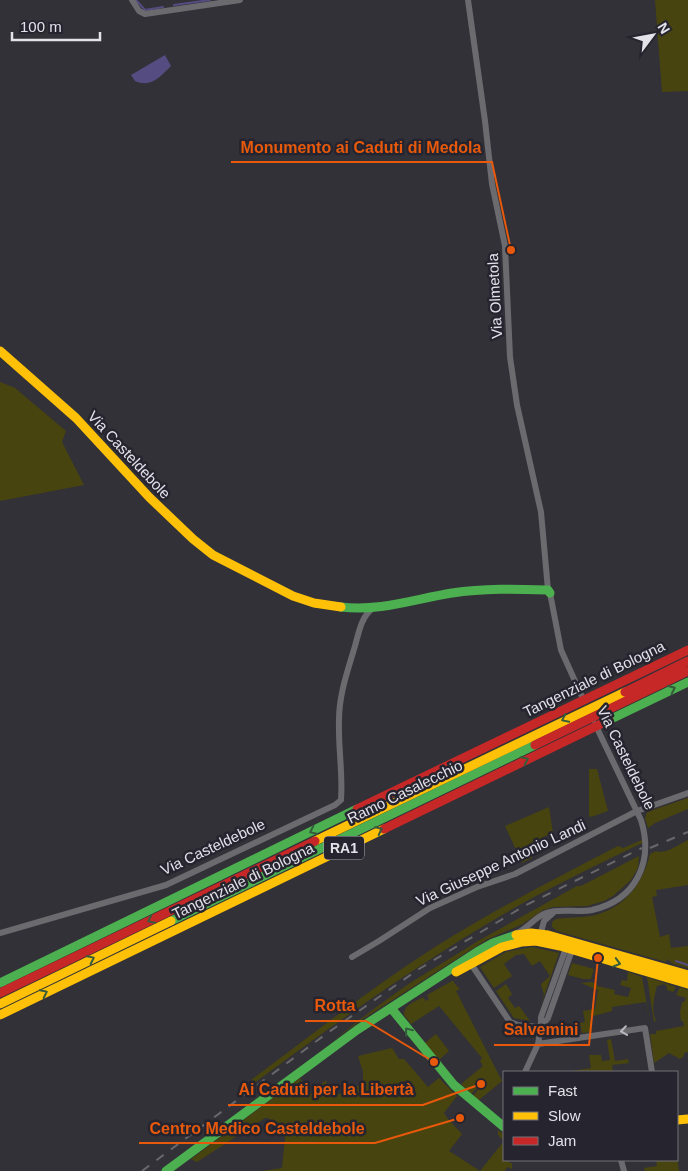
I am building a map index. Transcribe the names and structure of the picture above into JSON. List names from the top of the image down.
{
  "streets": {
    "main road": [
      "Via Casteldebole",
      "Tangenziale di Bologna",
      "Ramo Casalecchio",
      "RA1"
    ],
    "street": ["Via Olmetola", "Via Giuseppe Antonio Landi"]
  },
  "crossings": [
    ["Via Olmetola", "Via Casteldebole"],
    ["Via Casteldebole", "Via Giuseppe Antonio Landi"]
  ],
  "places": [
    "Monumento ai Caduti di Medola",
    "Salvemini",
    "Rotta",
    "Ai Caduti per la Libertà",
    "Centro Medico Casteldebole"
  ],
  "legend": ["Fast", "Slow", "Jam"],
  "scale_bar": "100 m",
  "north": "top right"
}
